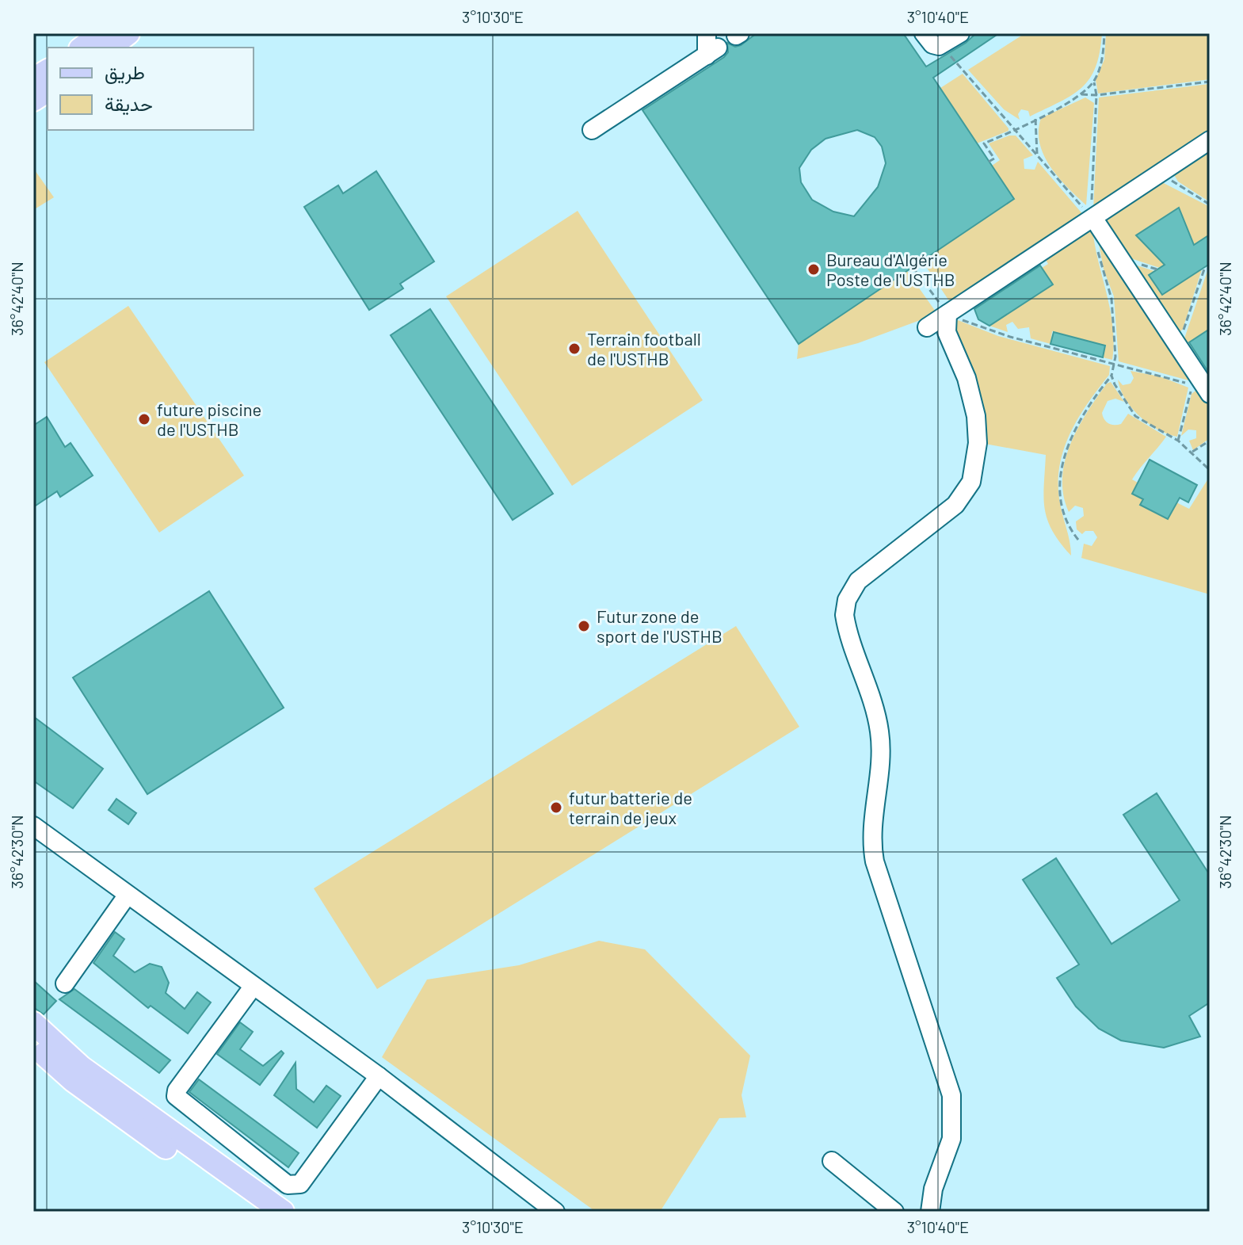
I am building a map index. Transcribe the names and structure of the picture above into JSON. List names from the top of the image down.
{
  "places": [
    "Bureau d'Algérie Poste de l'USTHB",
    "Terrain football de l'USTHB",
    "future piscine de l'USTHB",
    "Futur zone de sport de l'USTHB",
    "futur batterie de terrain de jeux"
  ],
  "legend": ["طريق", "حديقة"],
  "coordinates": [
    "3°10'30\"E",
    "3°10'40\"E",
    "36°42'40\"N",
    "36°42'30\"N"
  ]
}
